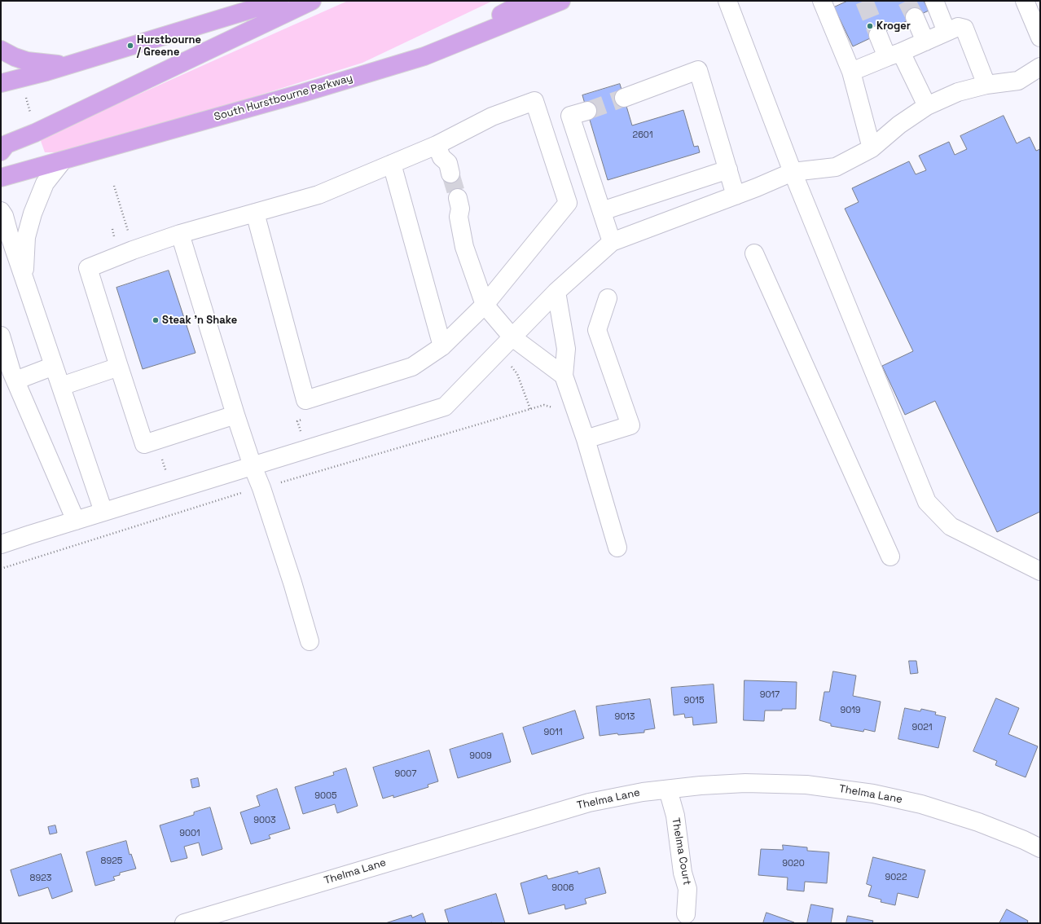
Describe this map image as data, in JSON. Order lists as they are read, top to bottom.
{
  "streets": {
    "main road": ["South Hurstbourne Parkway"],
    "street": ["Thelma Lane", "Thelma Court"]
  },
  "crossings": [
    ["Thelma Lane", "Thelma Court"]
  ],
  "places": ["Kroger", "Hurstbourne / Greene", "Steak 'n Shake"],
  "house_numbers": [
    "2601",
    "9017",
    "9015",
    "9019",
    "9013",
    "9021",
    "9011",
    "9009",
    "9007",
    "9005",
    "9003",
    "9001",
    "8925",
    "9020",
    "9022",
    "8923",
    "9006"
  ]
}
